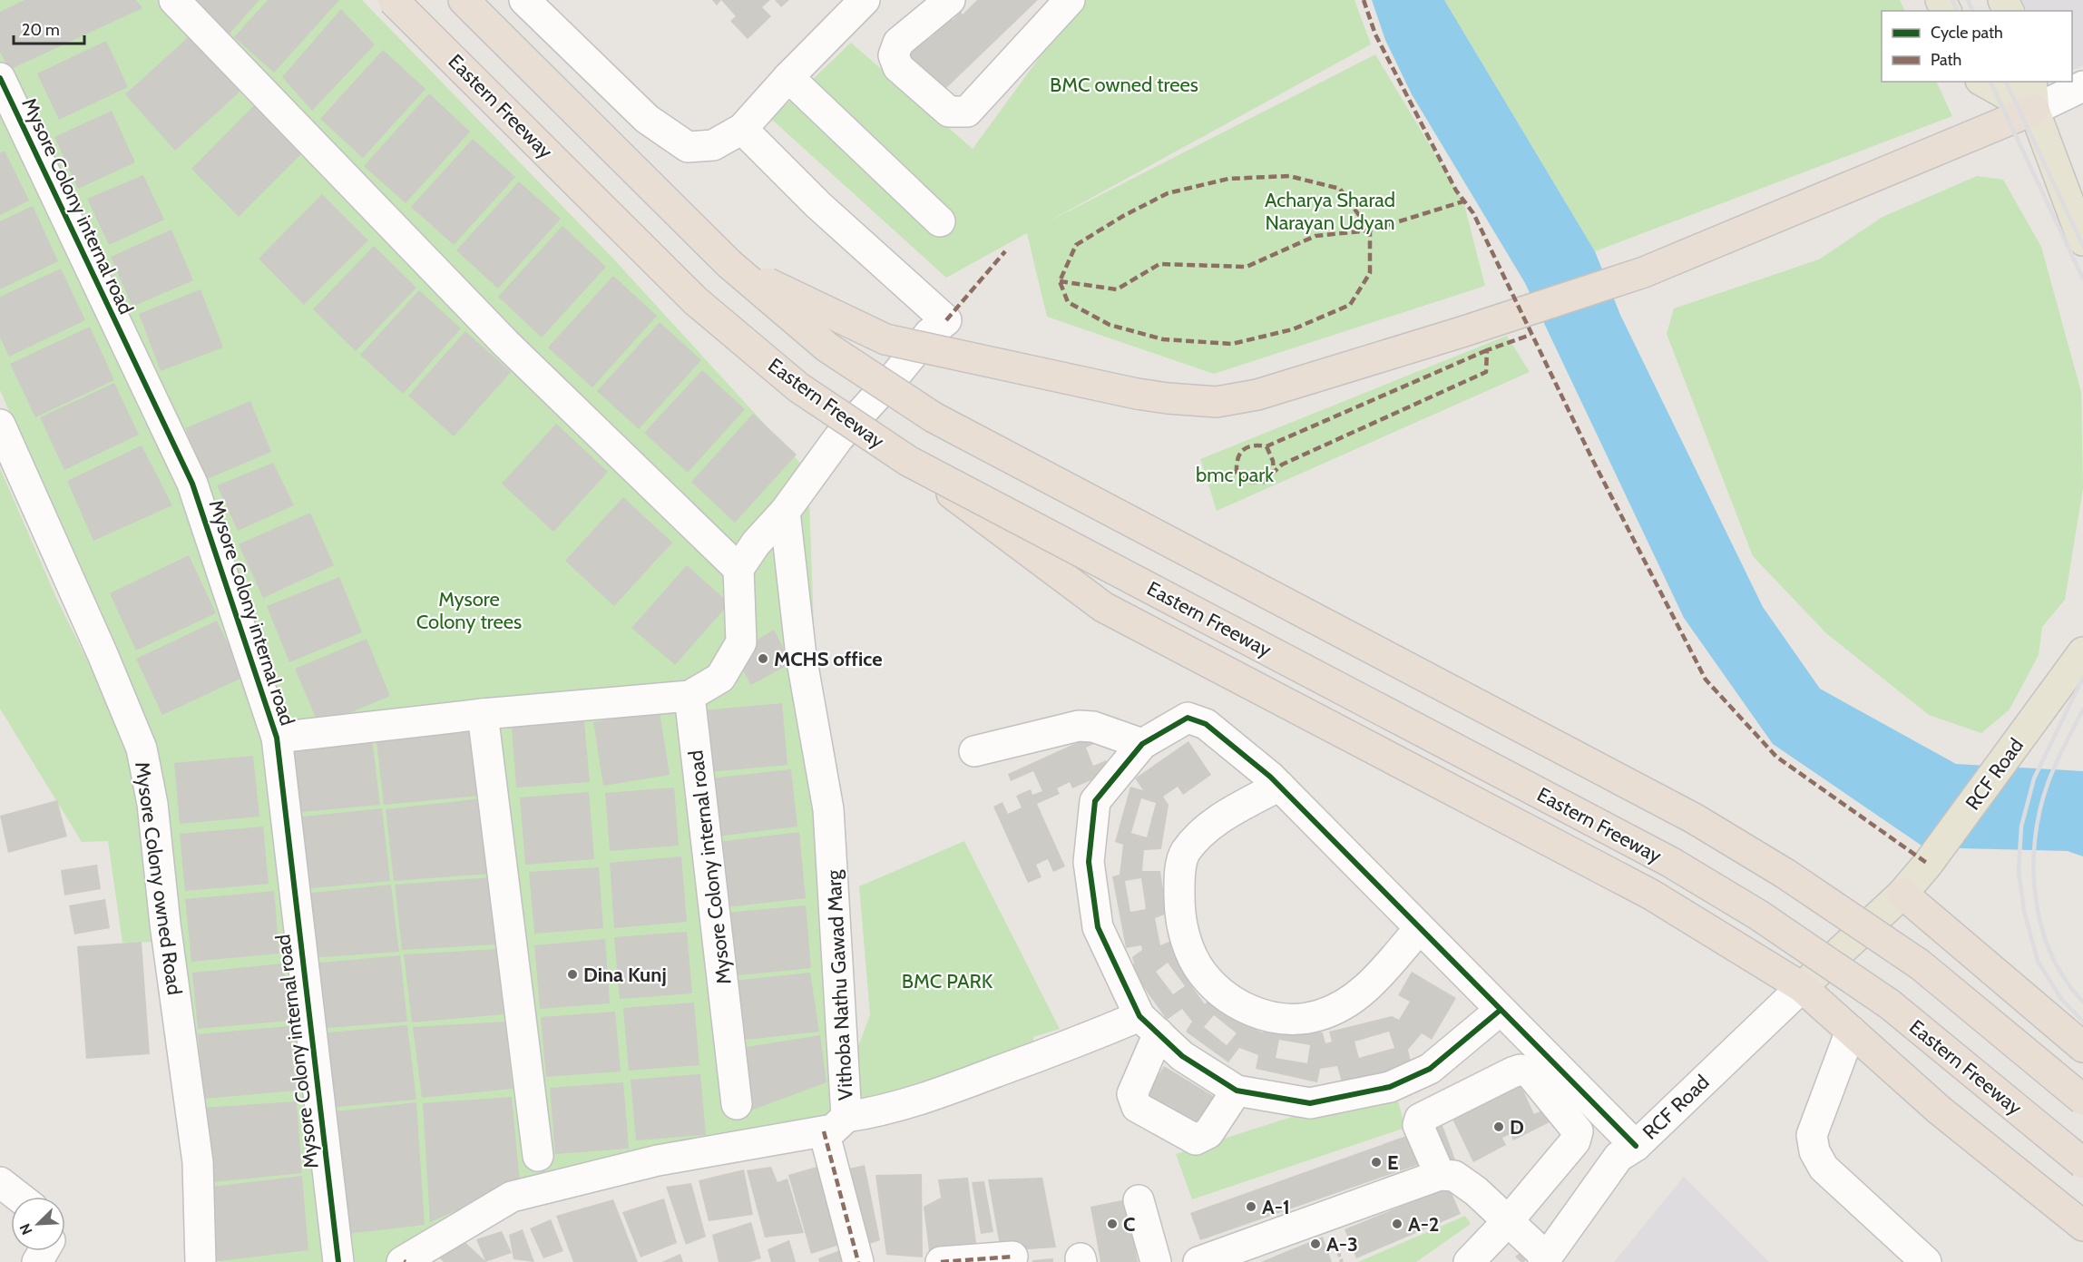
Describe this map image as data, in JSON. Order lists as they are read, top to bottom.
{
  "streets": {
    "highway": ["Eastern Freeway"],
    "main road": ["RCF Road"],
    "street": ["Mysore Colony internal road", "Mysore Colony owned Road", "Vithoba Nathu Gawad Marg"]
  },
  "parks": [
    "BMC owned trees",
    "Acharya Sharad Narayan Udyan",
    "bmc park",
    "Mysore Colony trees",
    "BMC PARK"
  ],
  "places": [
    "MCHS office",
    "Dina Kunj",
    "D",
    "E",
    "A-1",
    "C",
    "A-2",
    "A-3"
  ],
  "legend": ["Cycle path", "Path"],
  "scale_bar": "20 m",
  "north": "bottom left"
}
